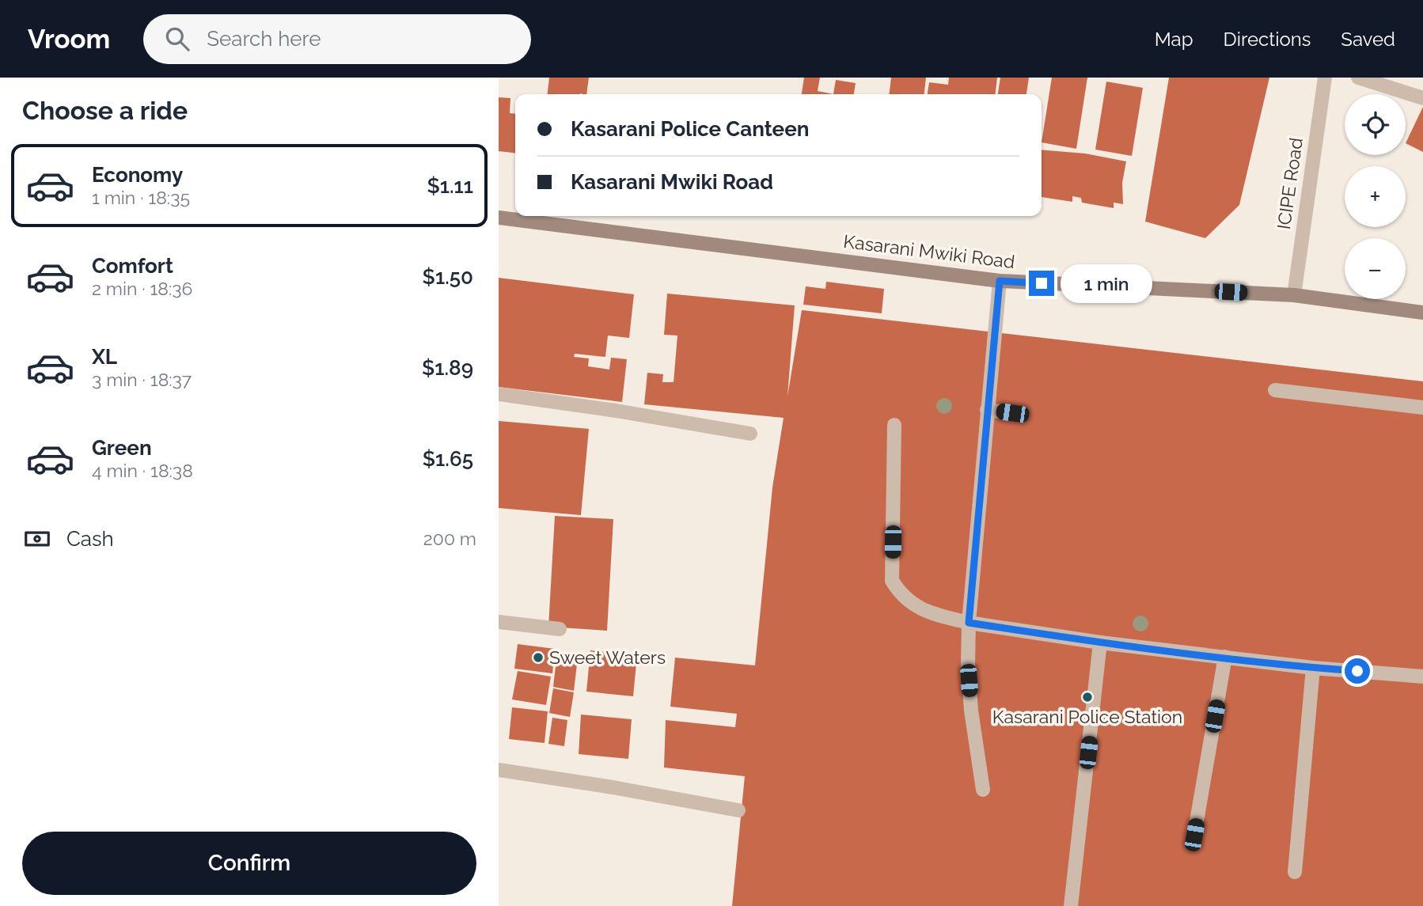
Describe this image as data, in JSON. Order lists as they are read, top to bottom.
{
  "streets": {
    "main road": ["Kasarani Mwiki Road"],
    "street": ["ICIPE Road"]
  },
  "crossings": [
    ["ICIPE Road", "Kasarani Mwiki Road"]
  ],
  "places": ["Sweet Waters", "Kasarani Police Station"],
  "page": {
    "header": "Vroom",
    "search": "Search here",
    "nav": ["Map", "Directions", "Saved"],
    "heading": "Choose a ride",
    "map_buttons": ["+", "−"],
    "banner": ["Kasarani Police Canteen", "Kasarani Mwiki Road"],
    "list": [
      {
        "name": "Economy",
        "note": "1 min · 18:35",
        "value": "$1.11"
      },
      {
        "name": "Comfort",
        "note": "2 min · 18:36",
        "value": "$1.50"
      },
      {
        "name": "XL",
        "note": "3 min · 18:37",
        "value": "$1.89"
      },
      {
        "name": "Green",
        "note": "4 min · 18:38",
        "value": "$1.65"
      }
    ],
    "bubble": "1 min",
    "pay": ["Cash", "200 m"],
    "buttons": "Confirm"
  }
}
